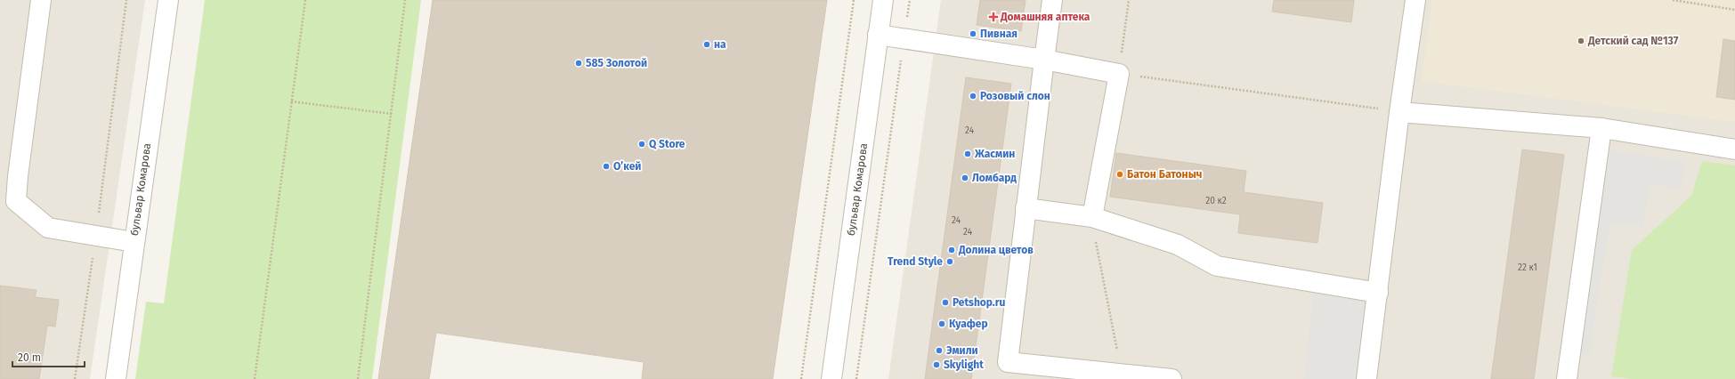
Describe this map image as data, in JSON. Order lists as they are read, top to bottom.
{
  "streets": {
    "street": ["бульвар Комарова"]
  },
  "places": {
    "health": ["Домашняя аптека"],
    "other": [
      "Пивная",
      "Детский сад №137",
      "на",
      "585 Золотой",
      "Розовый слон",
      "Q Store",
      "Жасмин",
      "О’кей",
      "Батон Батоныч",
      "Ломбард",
      "Долина цветов",
      "Trend Style",
      "Petshop.ru",
      "Куафер",
      "Эмили",
      "Skylight"
    ]
  },
  "house_numbers": [
    "24",
    "20 к2",
    "24",
    "24",
    "22 к1"
  ],
  "scale_bar": "20 m"
}
